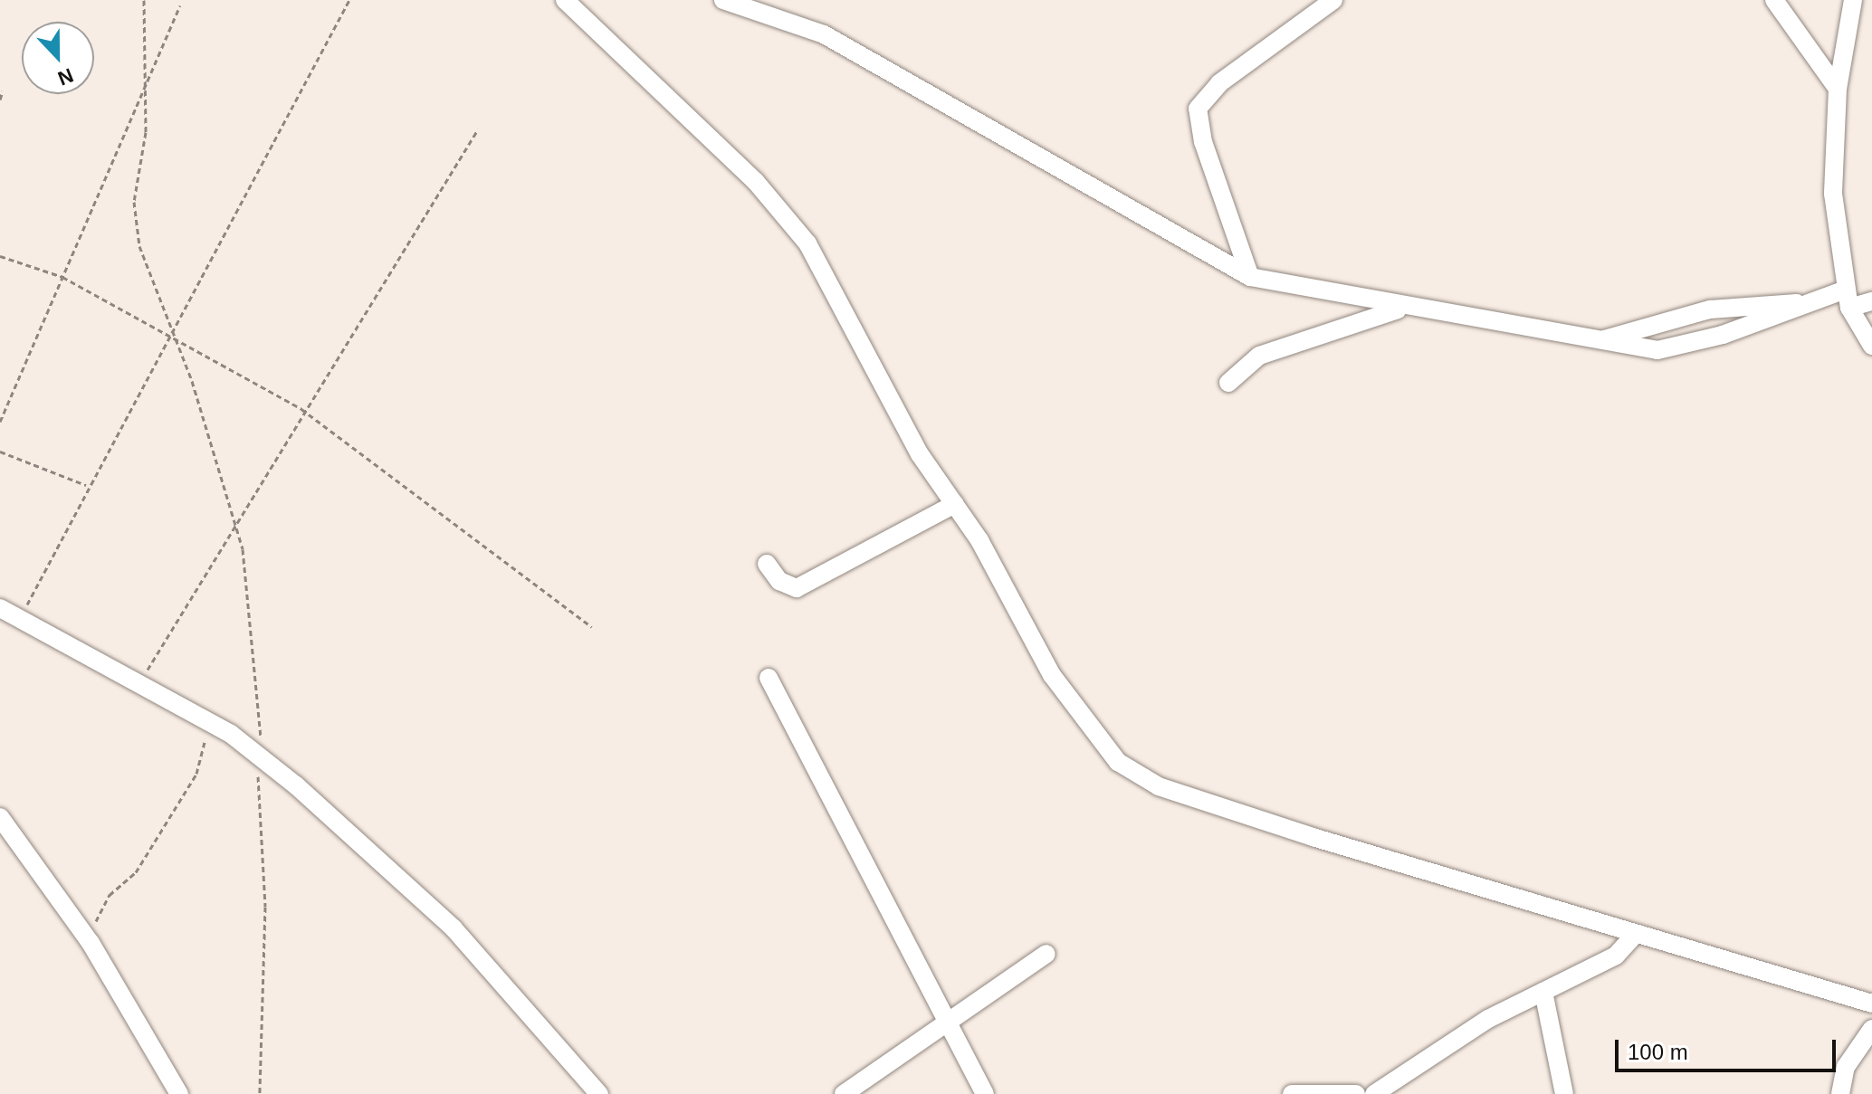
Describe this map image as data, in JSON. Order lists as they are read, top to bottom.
{
  "scale_bar": "100 m",
  "north": "bottom"
}
